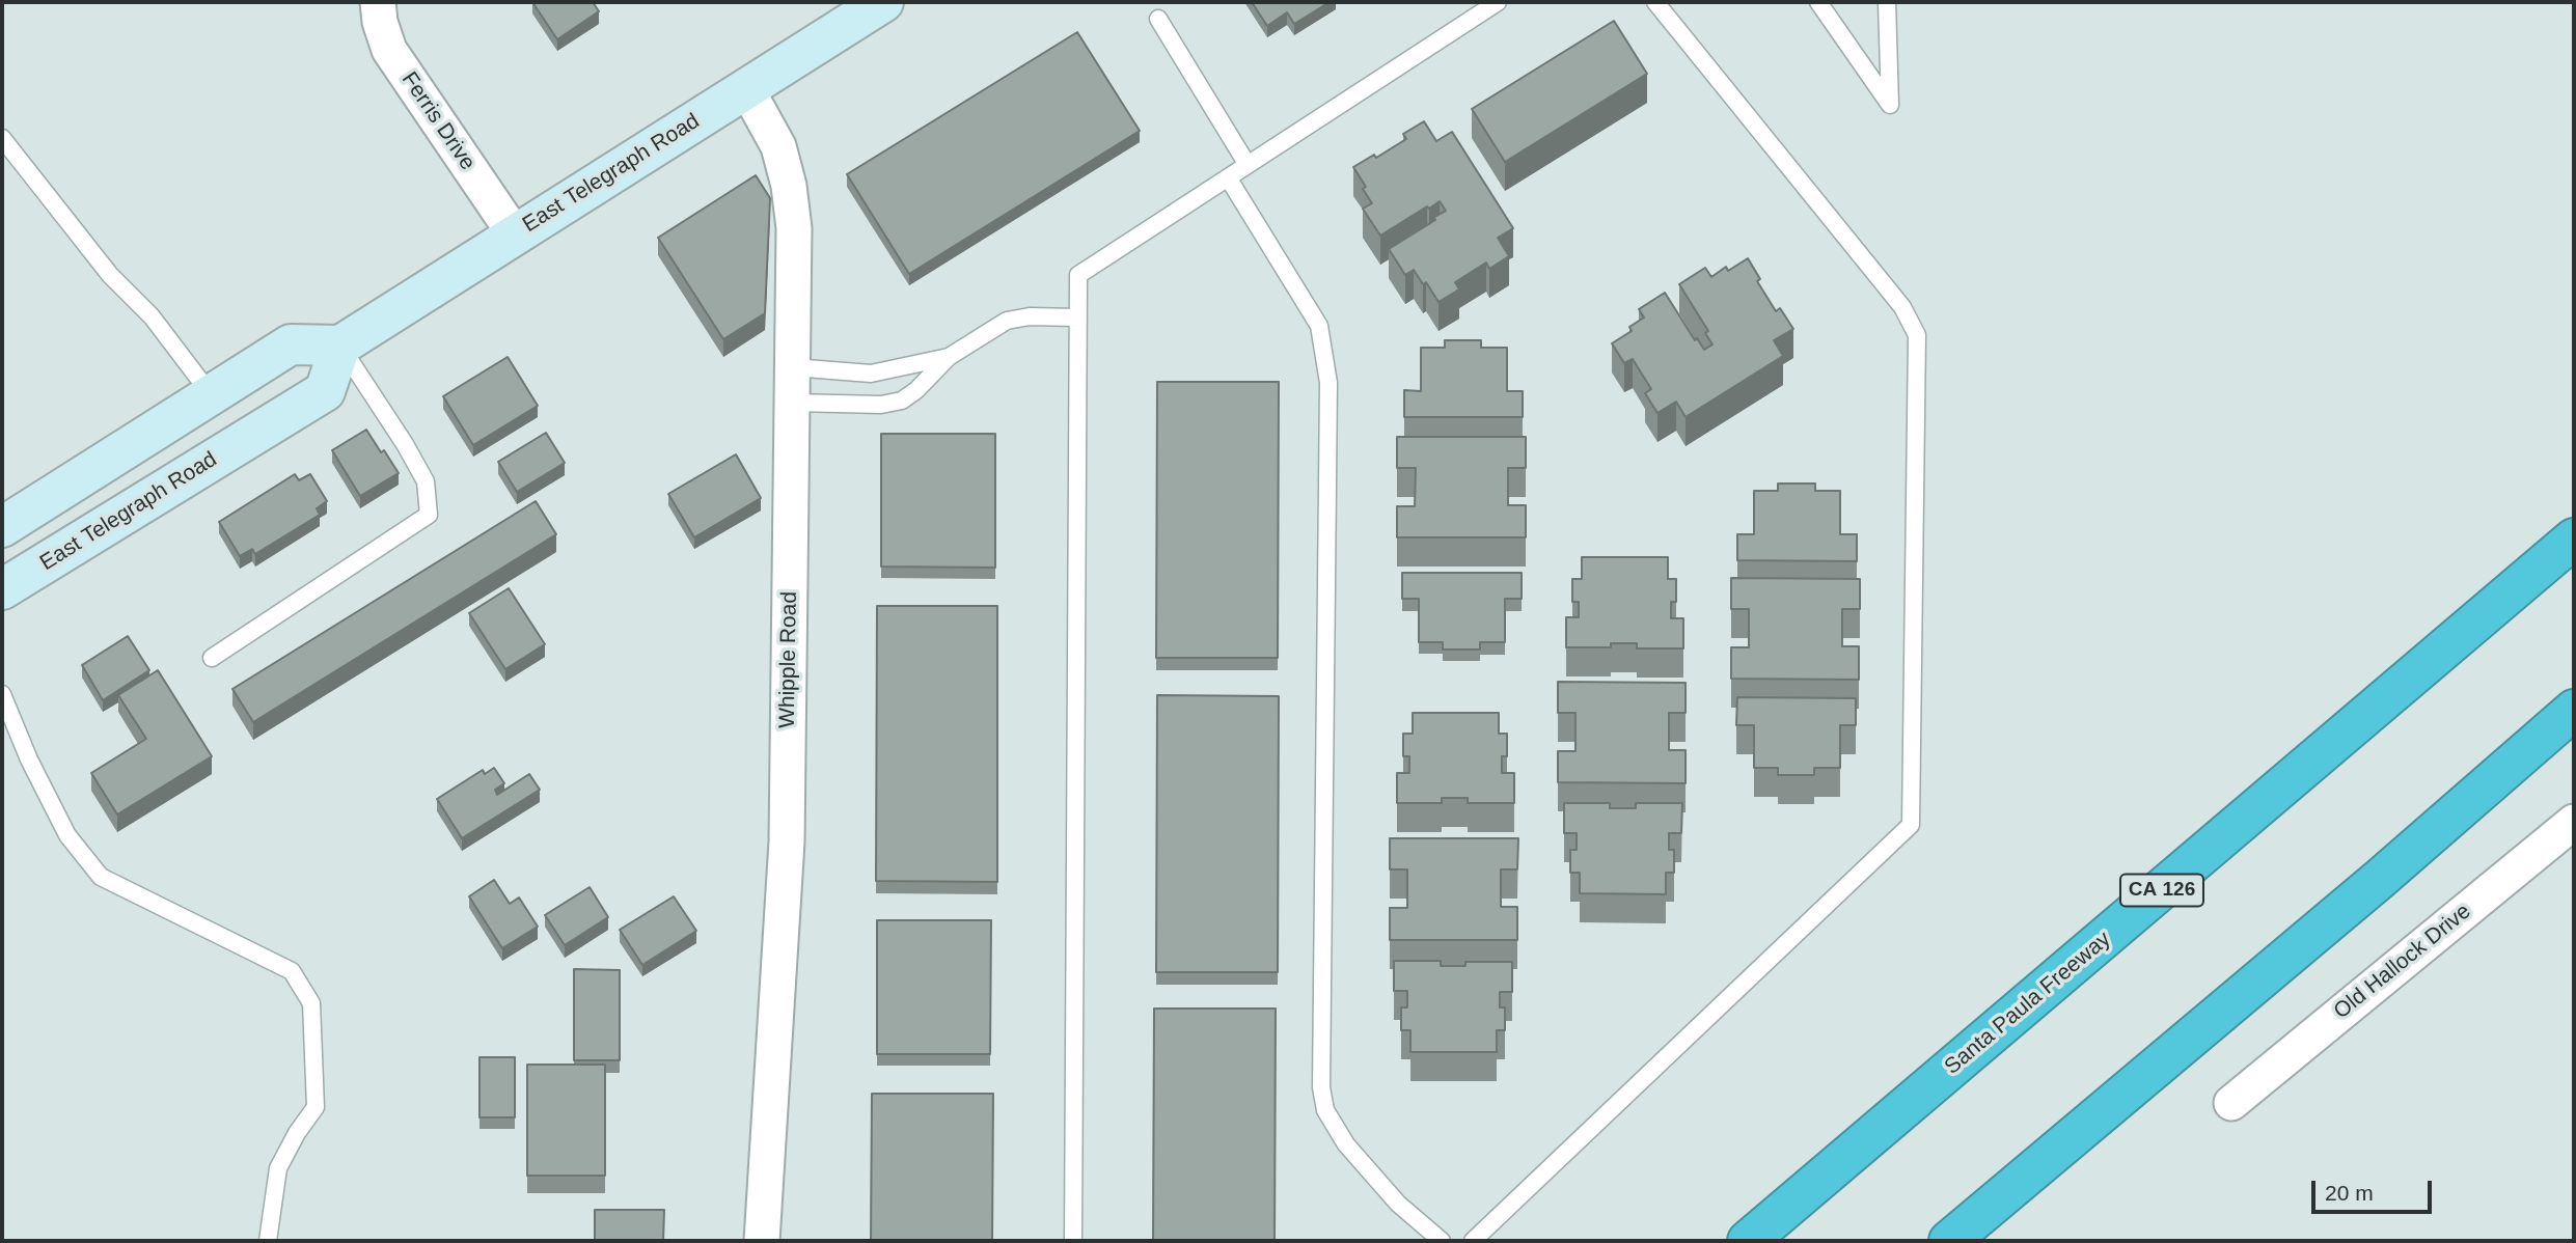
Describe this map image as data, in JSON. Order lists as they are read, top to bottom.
{
  "streets": {
    "highway": ["CA 126", "Santa Paula Freeway"],
    "main road": ["East Telegraph Road"],
    "street": ["Ferris Drive", "Whipple Road", "Old Hallock Drive"]
  },
  "crossings": [
    ["Ferris Drive", "East Telegraph Road"],
    ["East Telegraph Road", "Whipple Road"]
  ],
  "scale_bar": "20 m"
}
